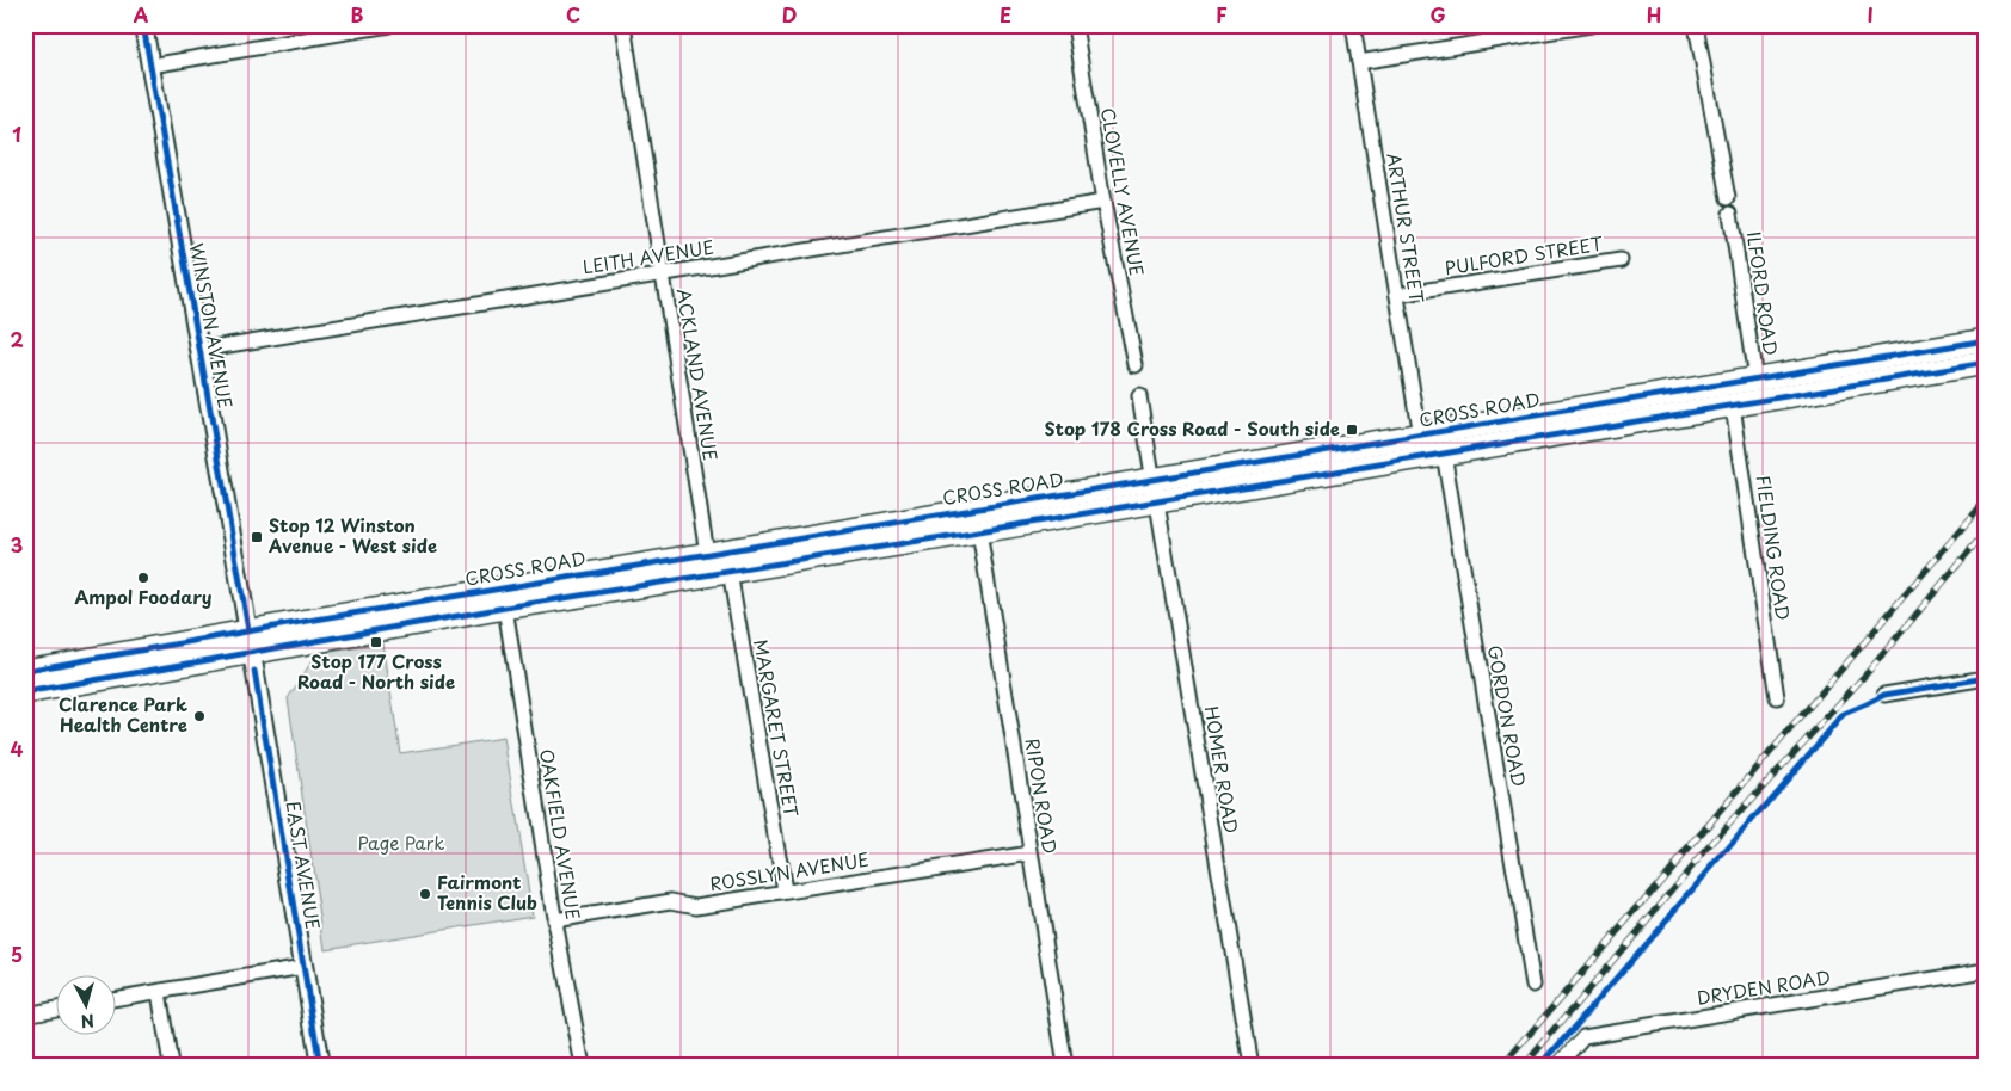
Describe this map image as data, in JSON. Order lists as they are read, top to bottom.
{
  "streets": {
    "highway": ["CROSS ROAD"],
    "street": [
      "CLOVELLY AVENUE",
      "ARTHUR STREET",
      "PULFORD STREET",
      "LEITH AVENUE",
      "ILFORD ROAD",
      "WINSTON AVENUE",
      "ACKLAND AVENUE",
      "FIELDING ROAD",
      "GORDON ROAD",
      "MARGARET STREET",
      "HOMER ROAD",
      "RIPON ROAD",
      "OAKFIELD AVENUE",
      "EAST AVENUE",
      "ROSSLYN AVENUE",
      "DRYDEN ROAD"
    ]
  },
  "crossings": [
    ["CLOVELLY AVENUE", "LEITH AVENUE"],
    ["ARTHUR STREET", "PULFORD STREET"],
    ["ARTHUR STREET", "CROSS ROAD"],
    ["LEITH AVENUE", "WINSTON AVENUE"],
    ["LEITH AVENUE", "ACKLAND AVENUE"],
    ["ILFORD ROAD", "CROSS ROAD"],
    ["WINSTON AVENUE", "CROSS ROAD"],
    ["WINSTON AVENUE", "EAST AVENUE"],
    ["ACKLAND AVENUE", "CROSS ROAD"],
    ["CROSS ROAD", "FIELDING ROAD"],
    ["CROSS ROAD", "GORDON ROAD"],
    ["CROSS ROAD", "MARGARET STREET"],
    ["CROSS ROAD", "HOMER ROAD"],
    ["CROSS ROAD", "RIPON ROAD"],
    ["CROSS ROAD", "OAKFIELD AVENUE"],
    ["CROSS ROAD", "EAST AVENUE"],
    ["MARGARET STREET", "ROSSLYN AVENUE"],
    ["RIPON ROAD", "ROSSLYN AVENUE"],
    ["OAKFIELD AVENUE", "ROSSLYN AVENUE"]
  ],
  "parks": ["Page Park"],
  "places": {
    "transit": ["Stop 178 Cross Road - South side", "Stop 12 Winston Avenue - West side", "Stop 177 Cross Road - North side"],
    "other": ["Ampol Foodary", "Clarence Park Health Centre", "Fairmont Tennis Club"]
  },
  "north": "bottom",
  "grid": {
    "columns": [
      "A",
      "B",
      "C",
      "D",
      "E",
      "F",
      "G",
      "H",
      "I"
    ],
    "rows": [
      "1",
      "2",
      "3",
      "4",
      "5"
    ]
  }
}
